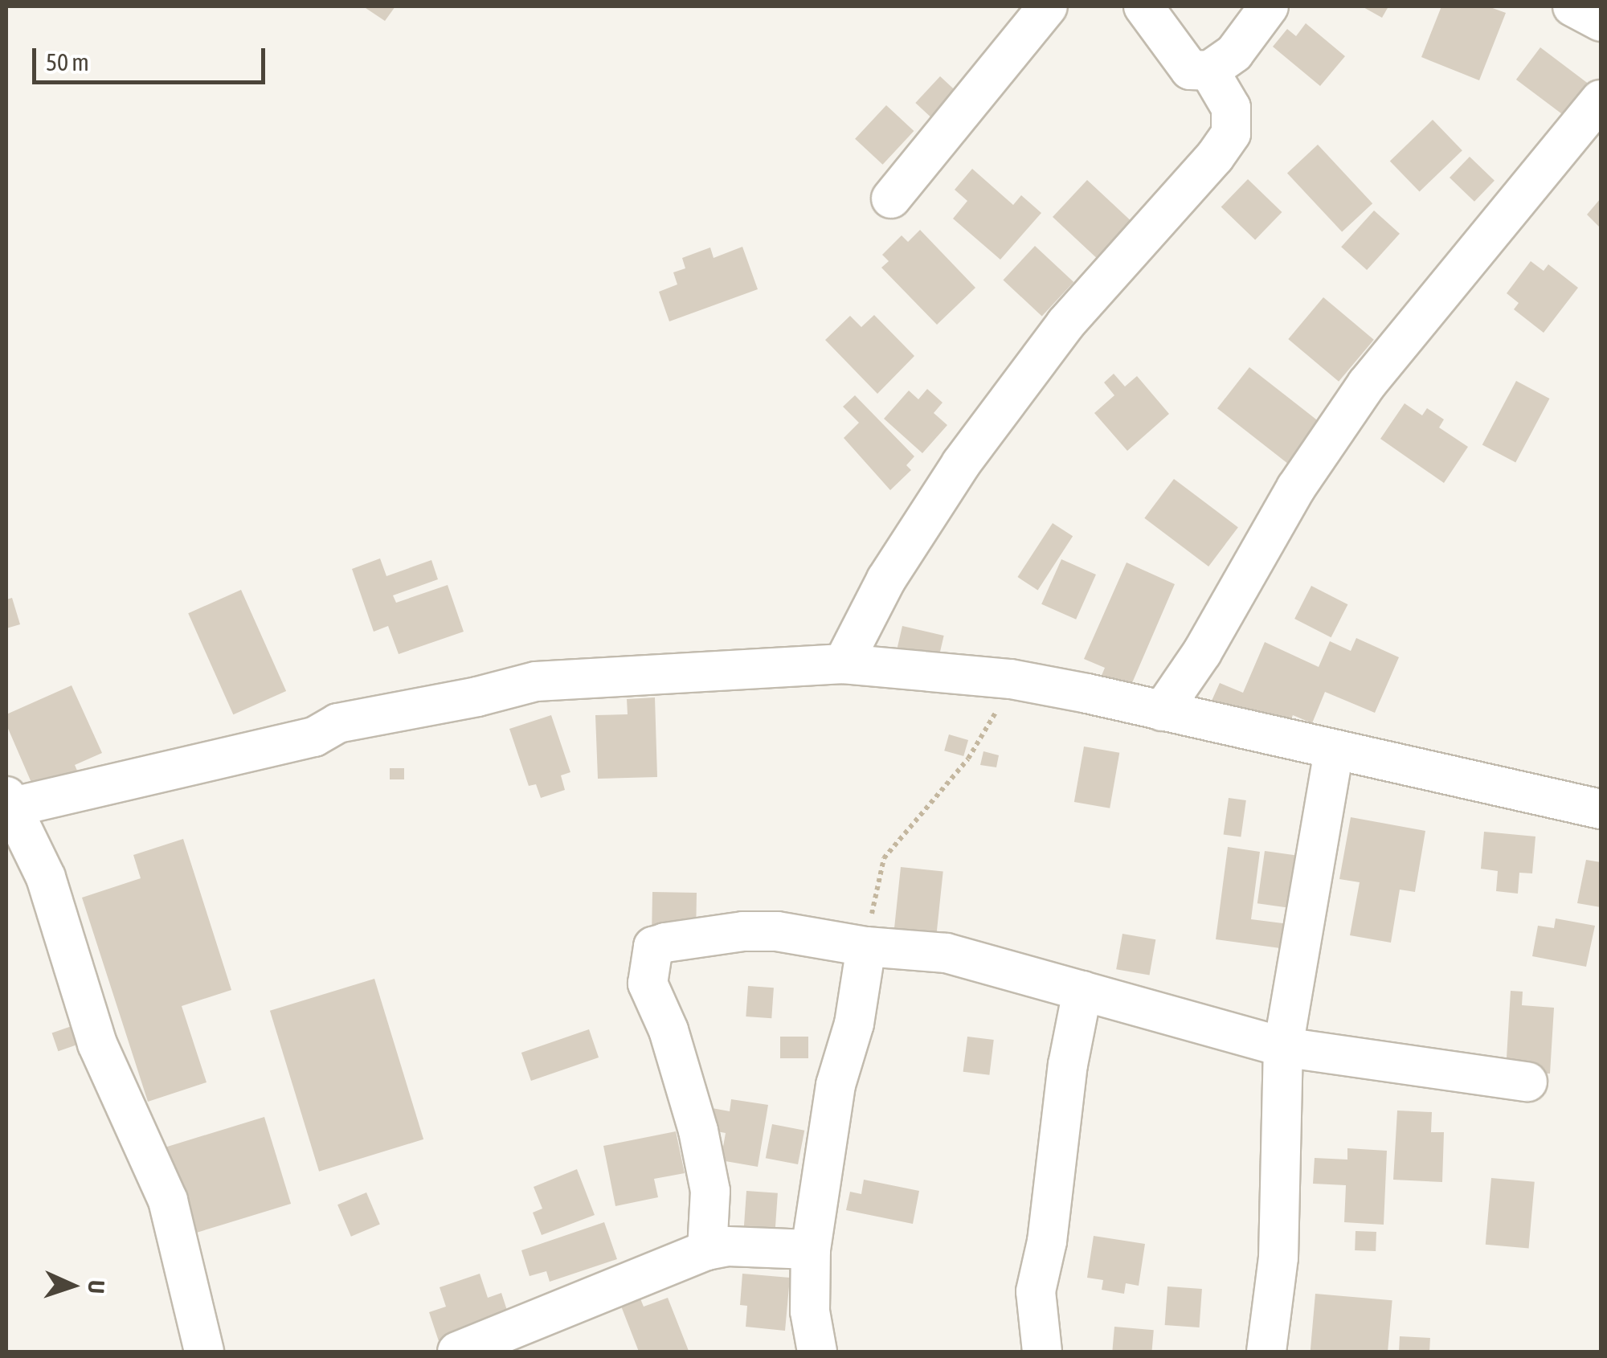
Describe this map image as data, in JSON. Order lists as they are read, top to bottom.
{
  "scale_bar": "50 m",
  "north": "right"
}
